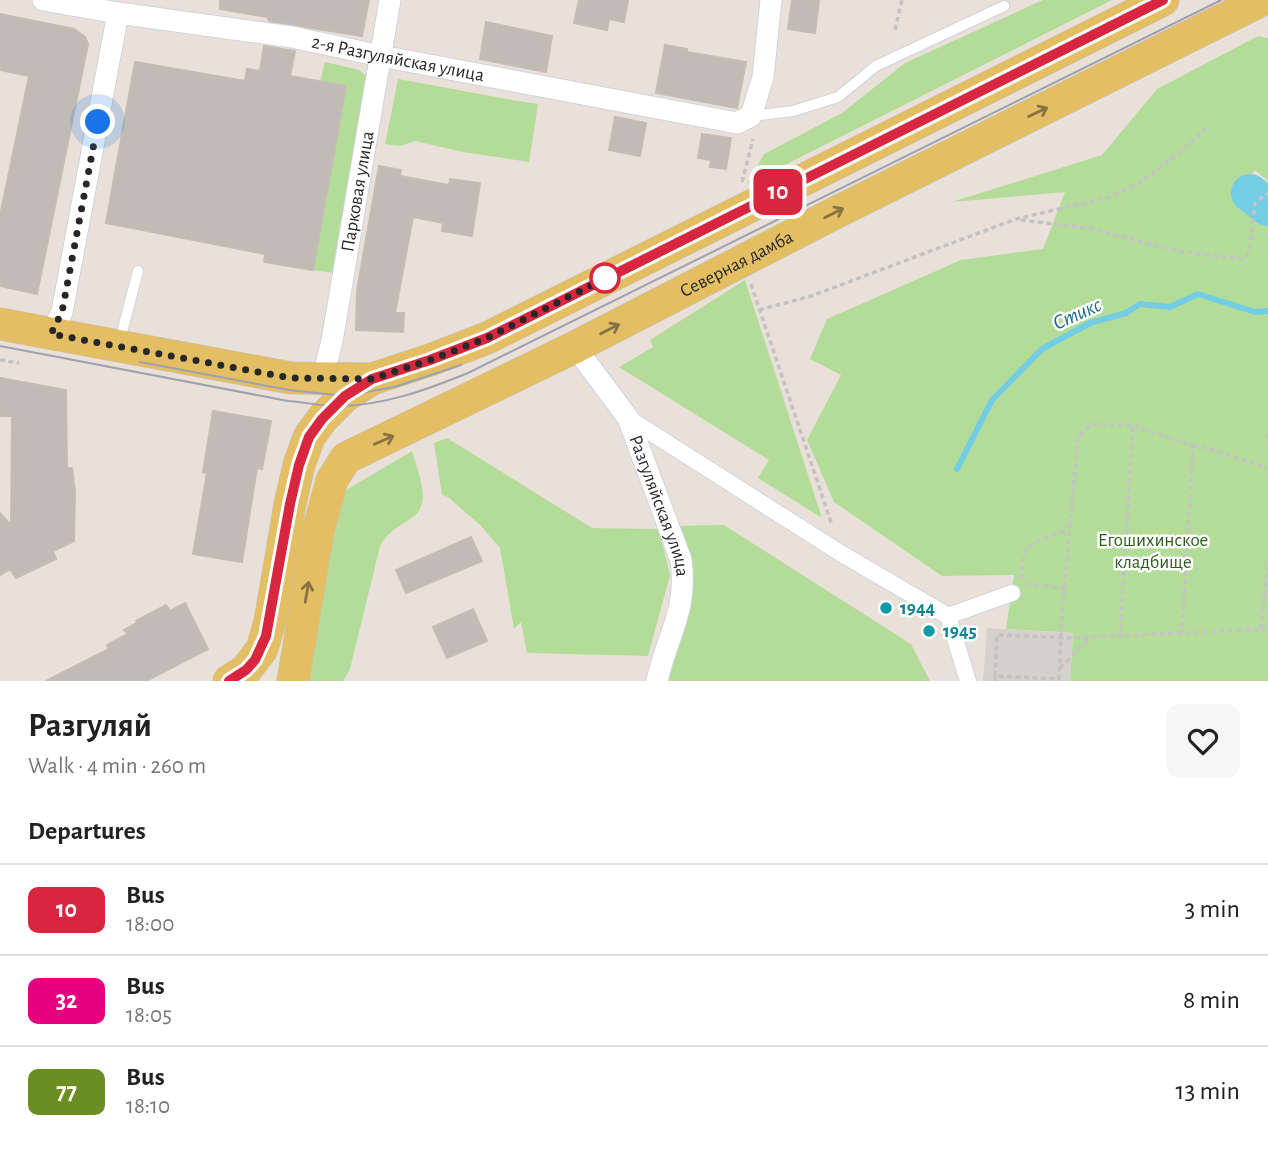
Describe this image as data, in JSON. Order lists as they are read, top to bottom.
{
  "streets": {
    "main road": ["Северная дамба"],
    "street": ["2-я Разгуляйская улица", "Парковая улица", "Разгуляйская улица"]
  },
  "crossings": [
    ["2-я Разгуляйская улица", "Парковая улица"],
    ["Северная дамба", "Разгуляйская улица"]
  ],
  "water": ["Стикс"],
  "parks": ["Егошихинское кладбище"],
  "places": ["1944", "1945"],
  "lines": ["bus line 10"],
  "page": {
    "on_map": "10",
    "heading": [
      ["Разгуляй", "Walk · 4 min · 260 m"],
      "Departures"
    ],
    "list": [
      {
        "mark": "10",
        "name": "Bus",
        "note": "18:00",
        "value": "3 min"
      },
      {
        "mark": "32",
        "name": "Bus",
        "note": "18:05",
        "value": "8 min"
      },
      {
        "mark": "77",
        "name": "Bus",
        "note": "18:10",
        "value": "13 min"
      }
    ]
  }
}
